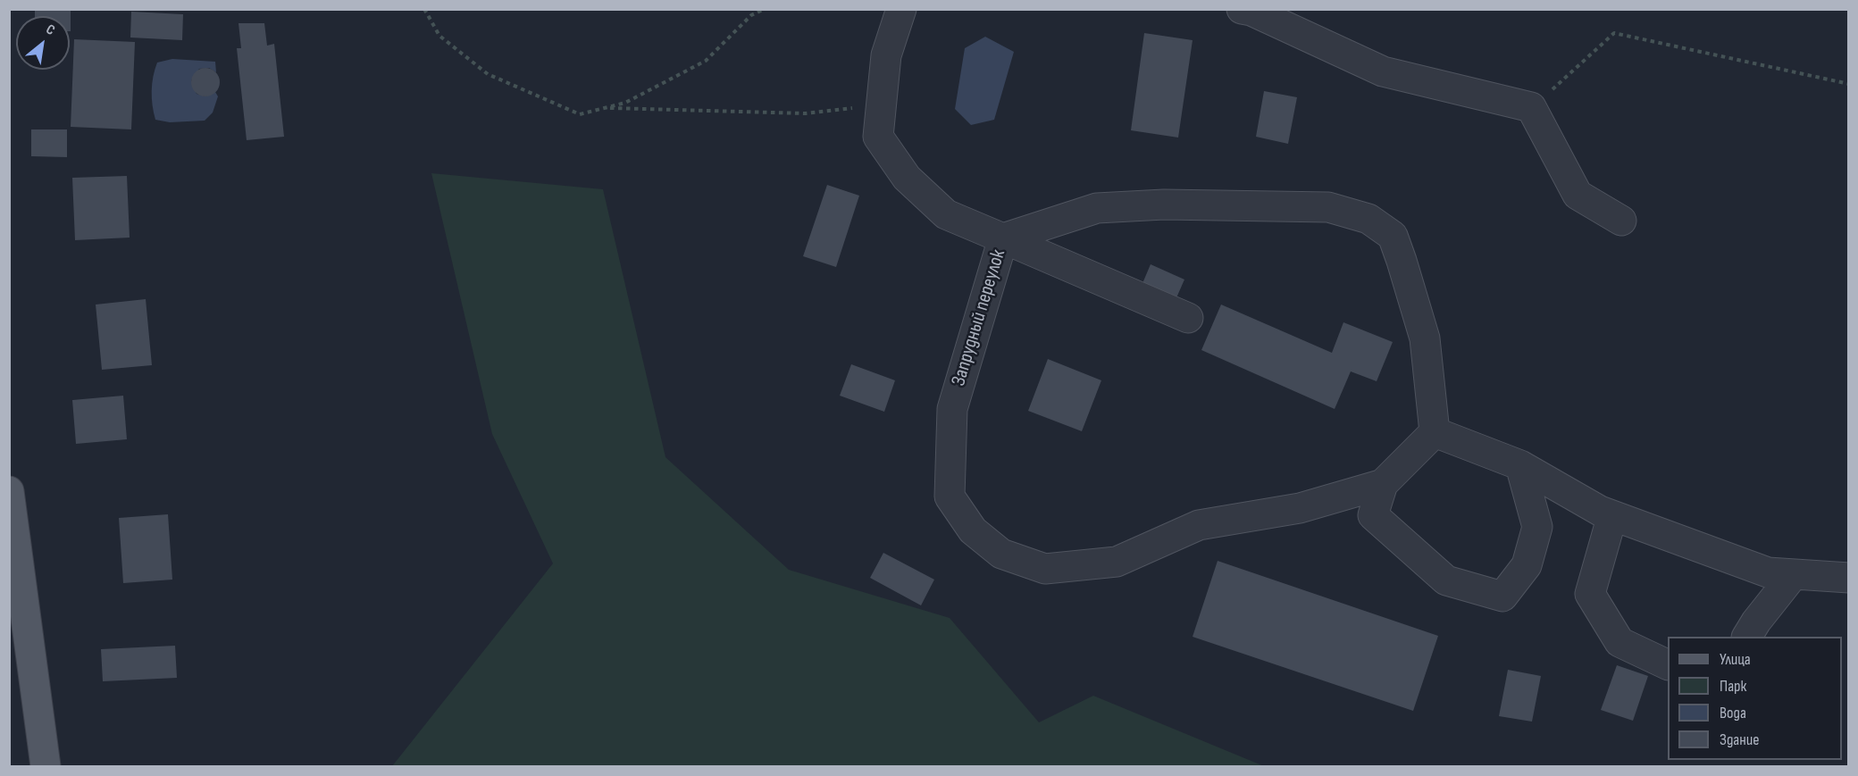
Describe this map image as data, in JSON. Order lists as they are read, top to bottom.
{
  "streets": {
    "lane": ["Запрудный переулок"]
  },
  "legend": [
    "Улица",
    "Парк",
    "Вода",
    "Здание"
  ],
  "north": "top right"
}
